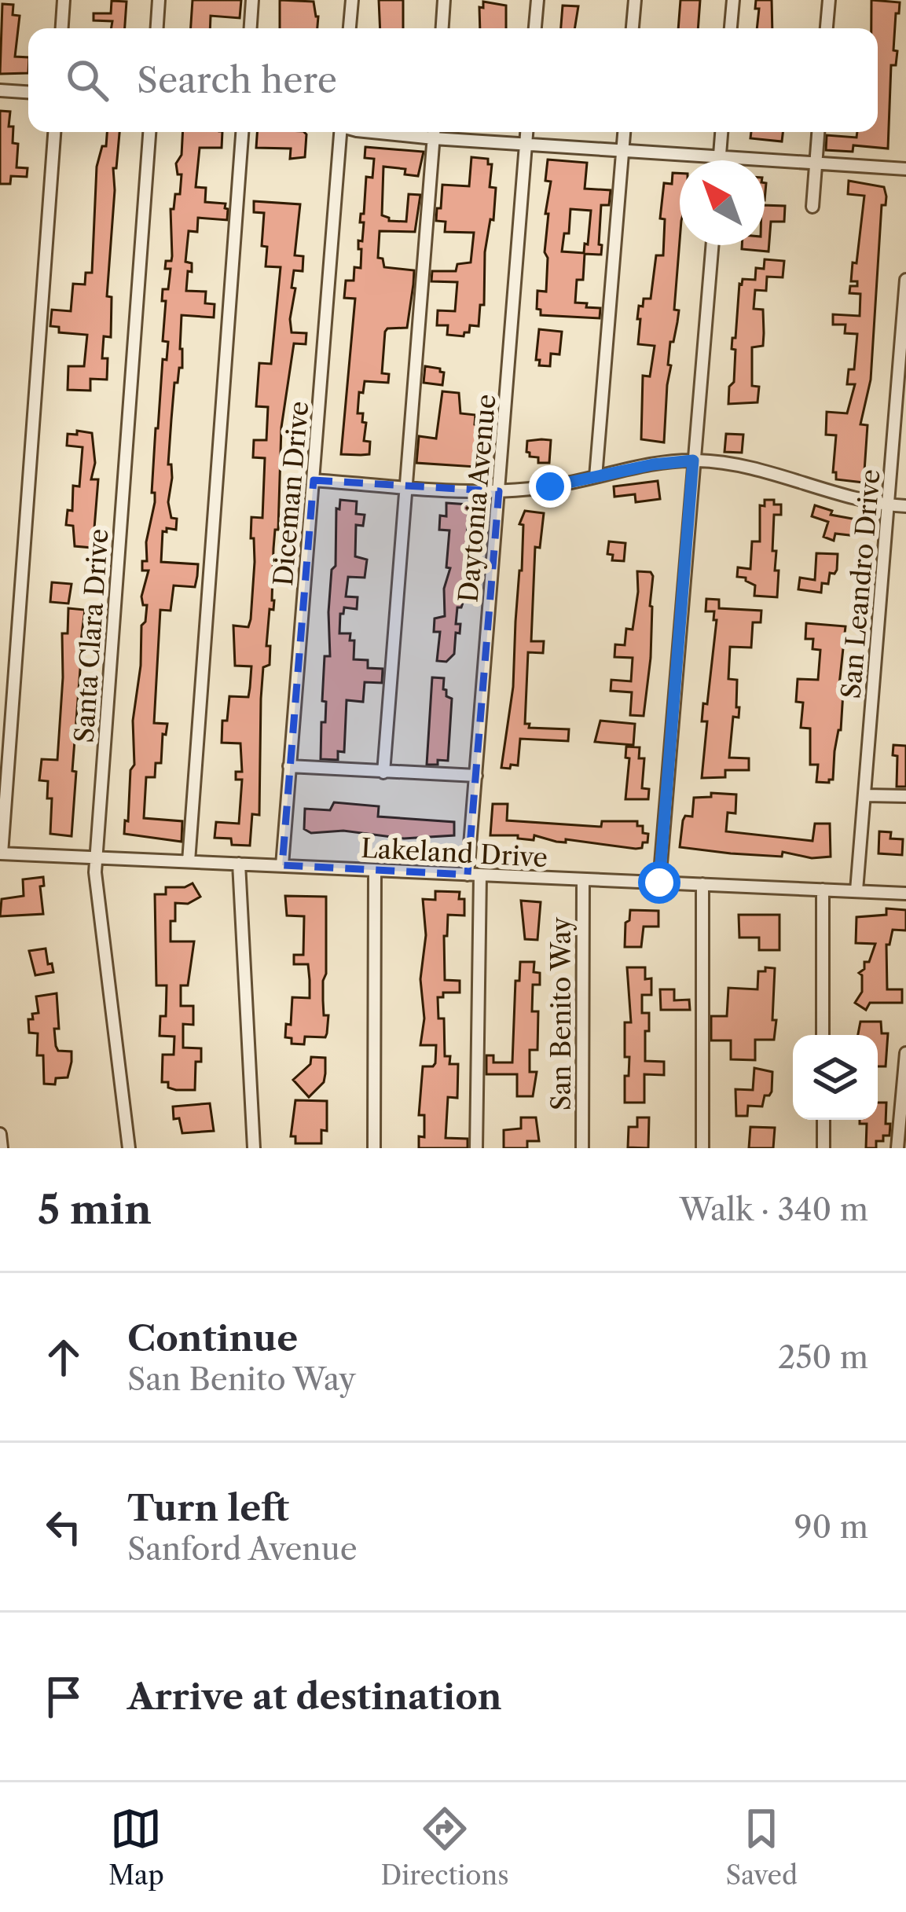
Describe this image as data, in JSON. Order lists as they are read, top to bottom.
{
  "streets": {
    "street": [
      "Diceman Drive",
      "Daytonia Avenue",
      "San Leandro Drive",
      "Santa Clara Drive",
      "Lakeland Drive",
      "San Benito Way"
    ]
  },
  "crossings": [
    ["Diceman Drive", "Lakeland Drive"],
    ["Daytonia Avenue", "Lakeland Drive"],
    ["San Leandro Drive", "Lakeland Drive"],
    ["Santa Clara Drive", "Lakeland Drive"],
    ["Lakeland Drive", "San Benito Way"]
  ],
  "north": "top left",
  "page": {
    "search": "Search here",
    "heading": ["5 min", "Walk · 340 m"],
    "list": [
      ["Continue", "San Benito Way", "250 m"],
      ["Turn left", "Sanford Avenue", "90 m"],
      "Arrive at destination"
    ],
    "nav": ["Map", "Directions", "Saved"]
  }
}
